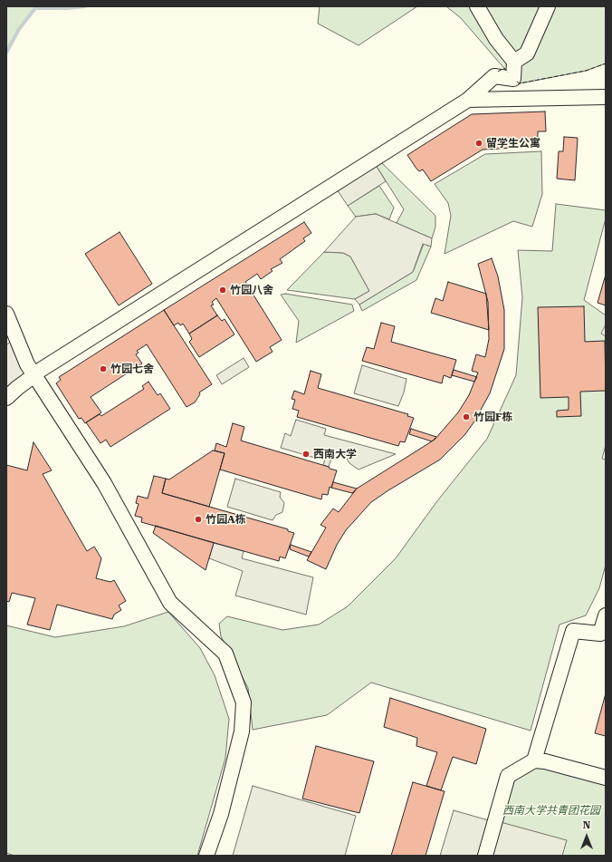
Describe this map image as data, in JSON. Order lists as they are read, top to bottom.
{
  "parks": ["西南大学共青团花园"],
  "places": [
    "留学生公寓",
    "竹园八舍",
    "竹园七舍",
    "竹园F栋",
    "西南大学",
    "竹园A栋"
  ],
  "north": "top"
}
